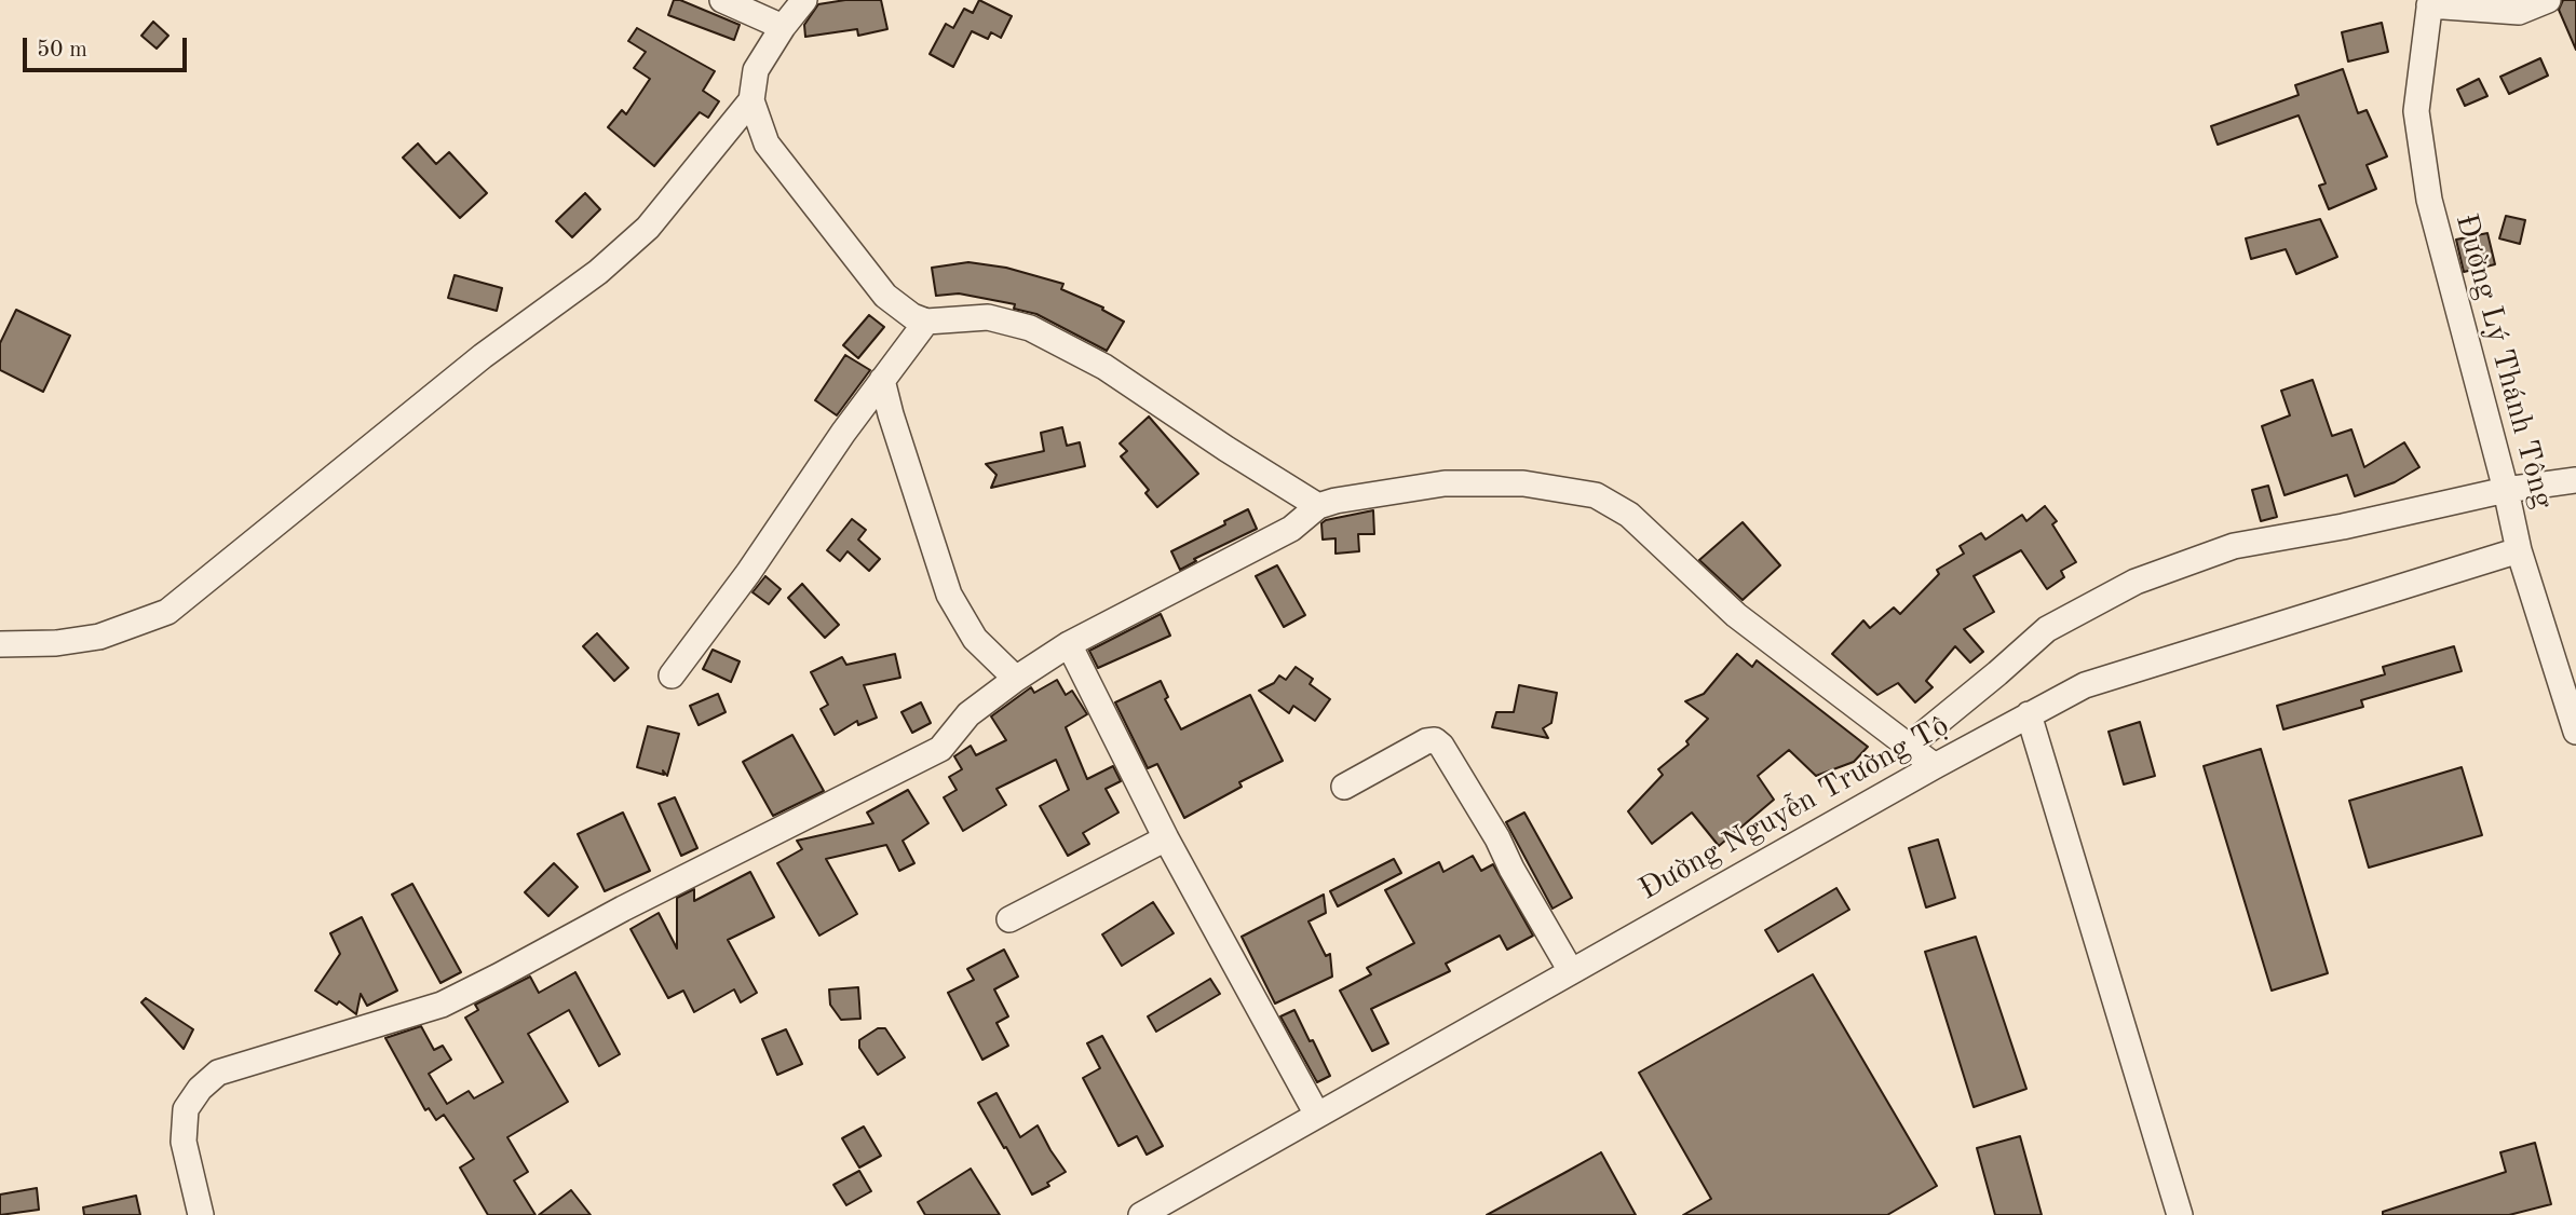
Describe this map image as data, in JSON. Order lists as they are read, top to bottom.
{
  "streets": {
    "street": ["Đường Lý Thánh Tông", "Đường Nguyễn Trường Tộ"]
  },
  "crossings": [
    ["Đường Lý Thánh Tông", "Đường Nguyễn Trường Tộ"]
  ],
  "scale_bar": "50 m"
}
